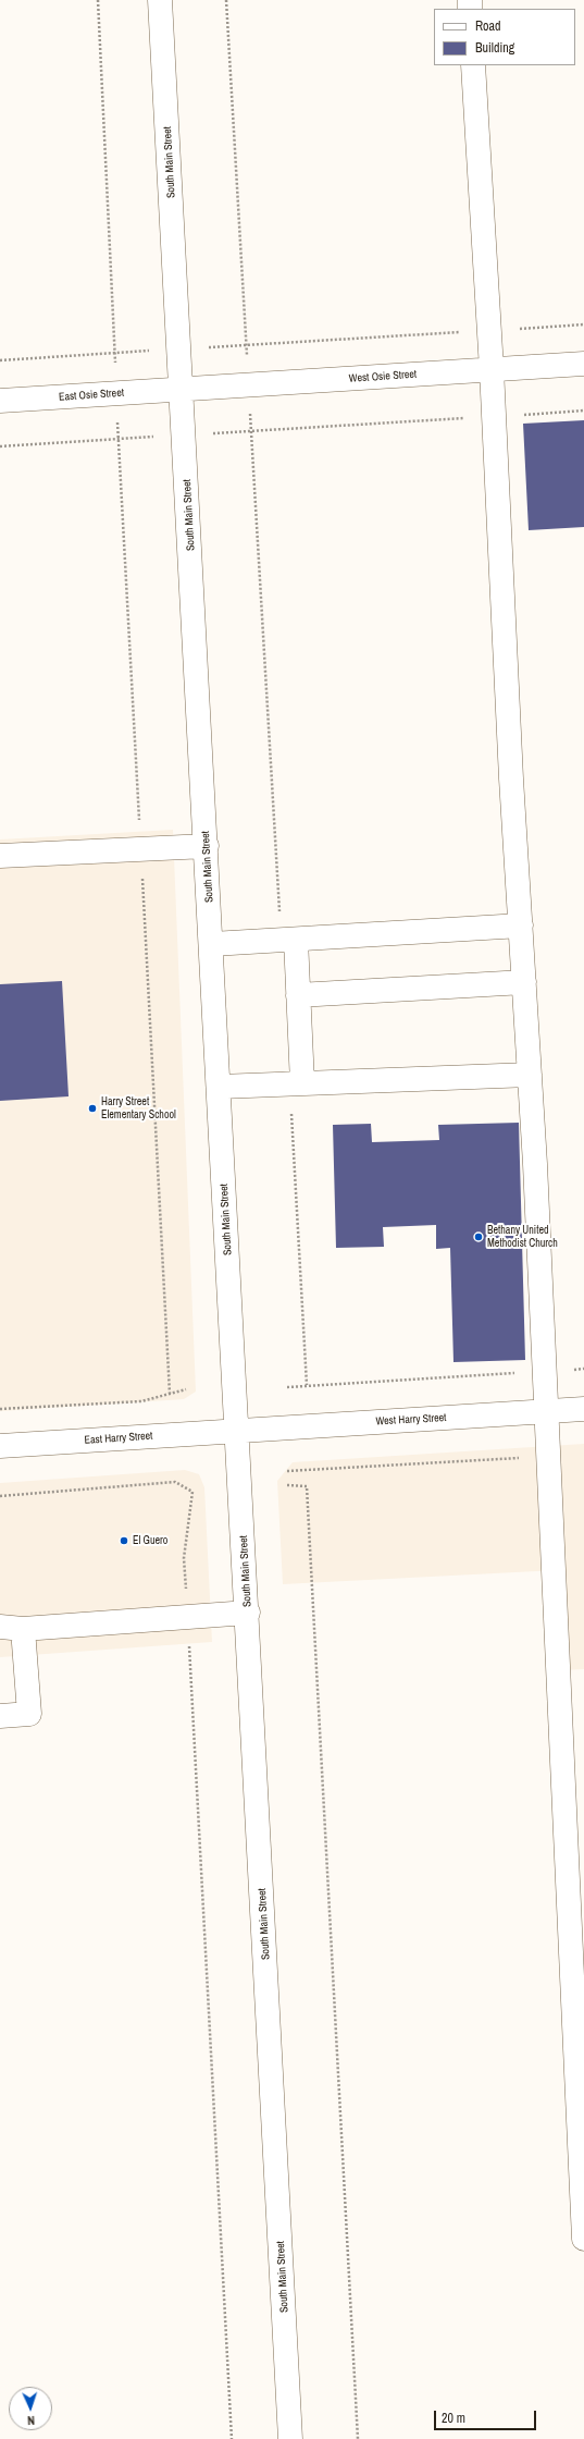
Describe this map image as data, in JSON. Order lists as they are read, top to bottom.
{
  "streets": {
    "street": [
      "South Main Street",
      "West Osie Street",
      "East Osie Street",
      "West Harry Street",
      "East Harry Street"
    ]
  },
  "crossings": [
    ["South Main Street", "West Osie Street"],
    ["South Main Street", "East Osie Street"],
    ["South Main Street", "West Harry Street"],
    ["South Main Street", "East Harry Street"],
    ["West Osie Street", "East Osie Street"],
    ["West Harry Street", "East Harry Street"]
  ],
  "places": ["Harry Street Elementary School", "Bethany United Methodist Church", "El Guero"],
  "legend": ["Road", "Building"],
  "scale_bar": "20 m",
  "north": "bottom"
}
